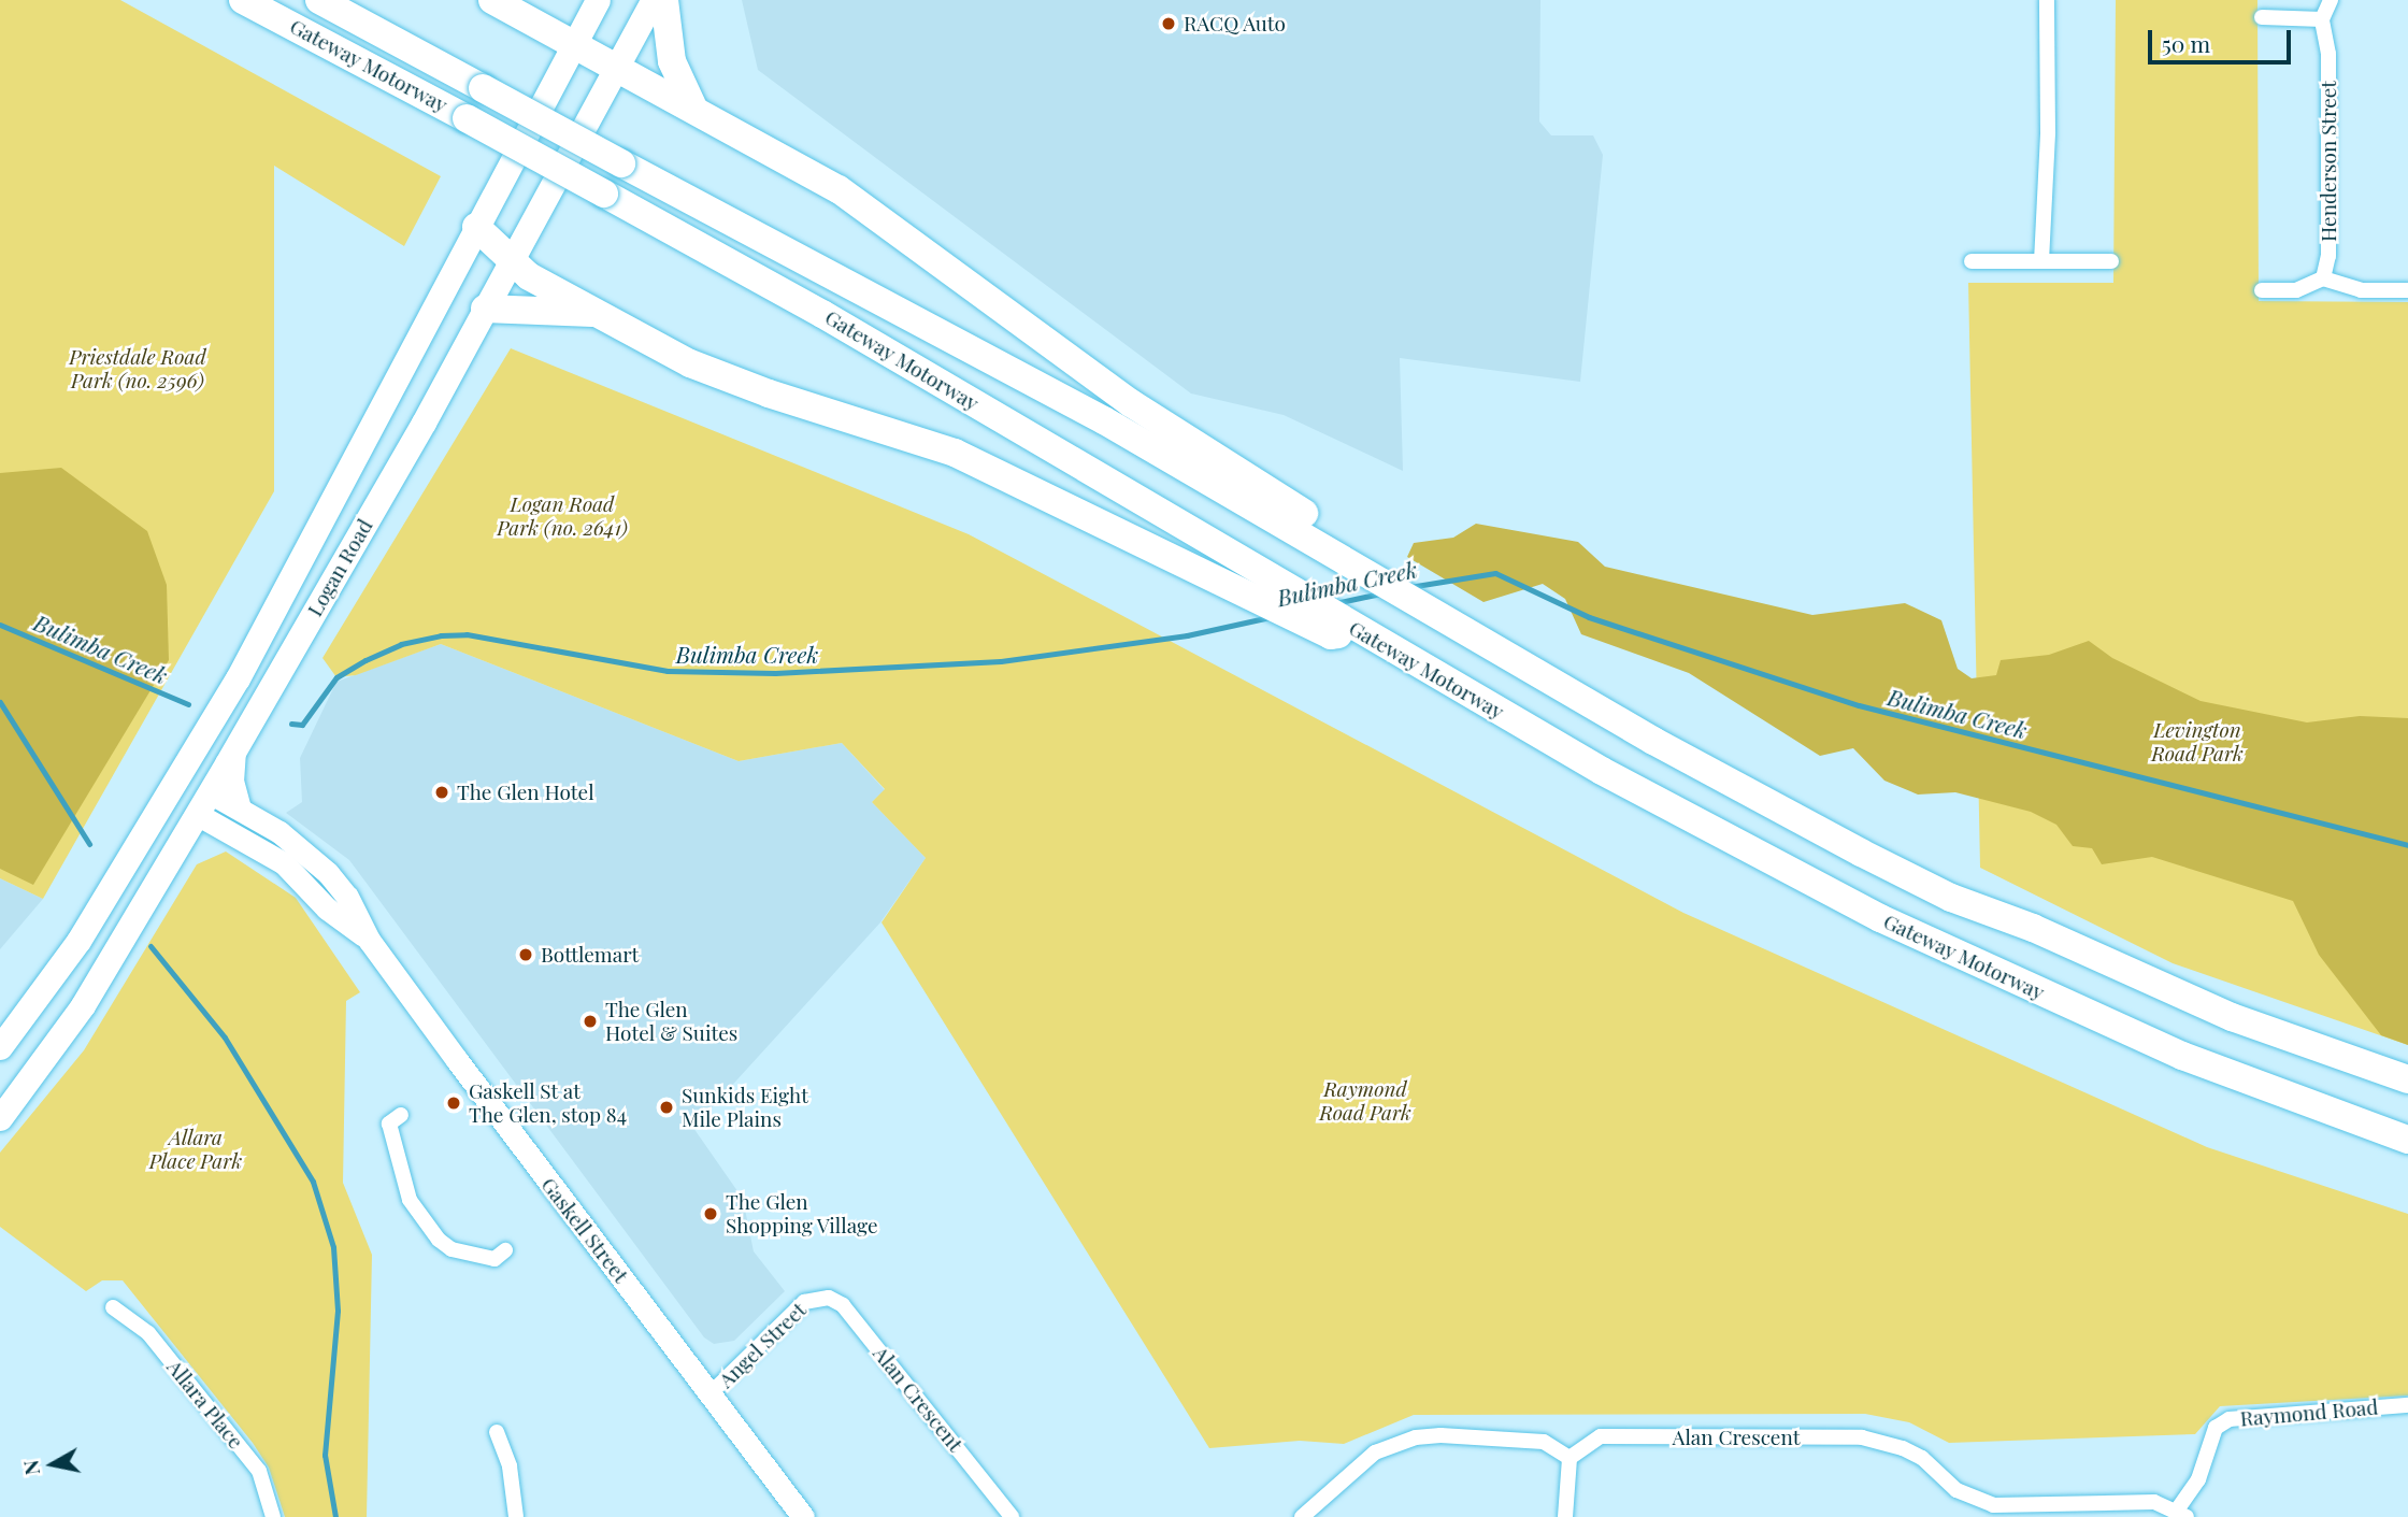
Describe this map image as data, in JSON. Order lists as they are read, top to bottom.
{
  "streets": {
    "highway": ["Gateway Motorway"],
    "main road": ["Logan Road", "Gaskell Street"],
    "street": [
      "Henderson Street",
      "Angel Street",
      "Alan Crescent",
      "Allara Place",
      "Raymond Road"
    ]
  },
  "crossings": [
    ["Logan Road", "Gaskell Street"],
    ["Gaskell Street", "Angel Street"],
    ["Angel Street", "Alan Crescent"],
    ["Alan Crescent", "Raymond Road"]
  ],
  "water": ["Bulimba Creek"],
  "parks": [
    "Priestdale Road Park (no. 2596)",
    "Logan Road Park (no. 2641)",
    "Levington Road Park",
    "Raymond Road Park",
    "Allara Place Park"
  ],
  "places": [
    "RACQ Auto",
    "The Glen Hotel",
    "Bottlemart",
    "The Glen Hotel & Suites",
    "Gaskell St at The Glen, stop 84",
    "Sunkids Eight Mile Plains",
    "The Glen Shopping Village"
  ],
  "scale_bar": "50 m",
  "north": "left"
}
